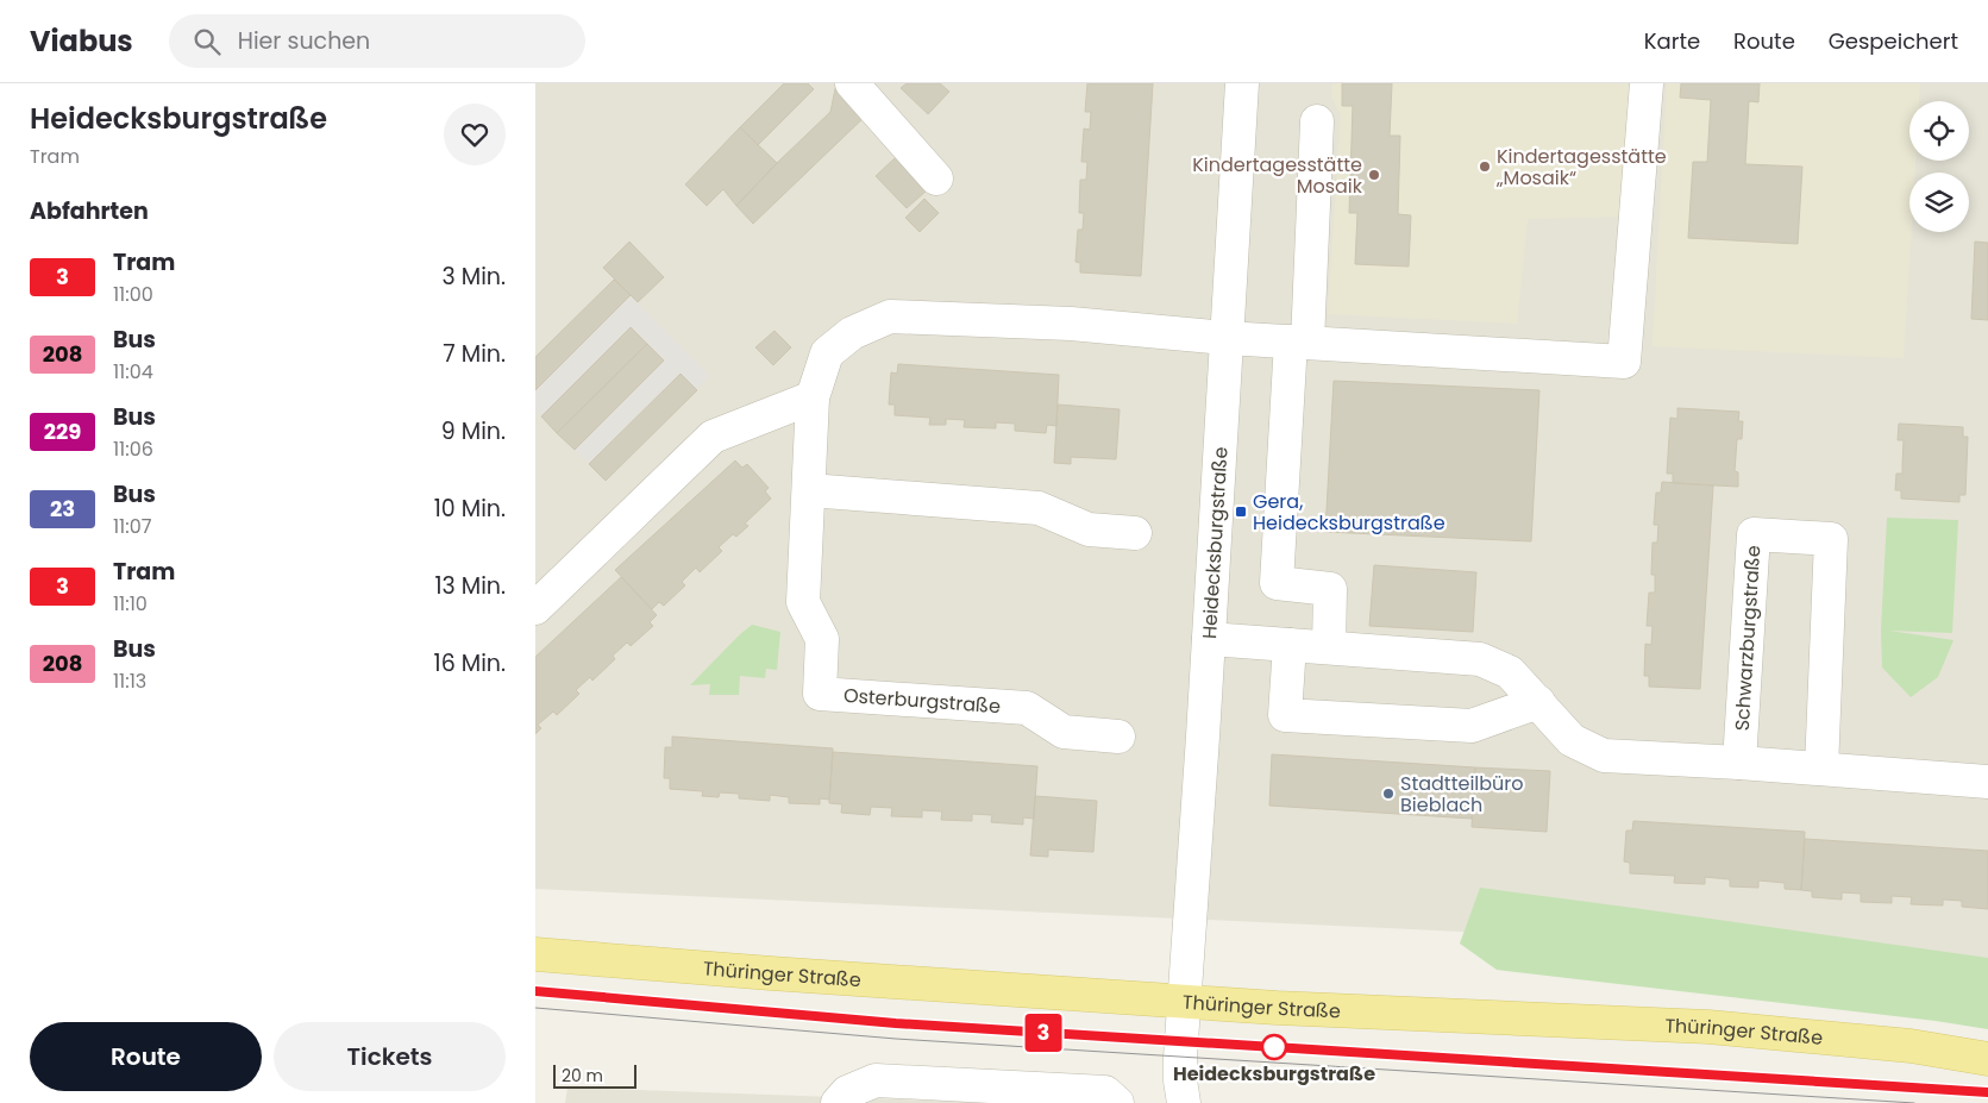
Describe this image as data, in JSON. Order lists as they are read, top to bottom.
{
  "streets": {
    "main road": ["Thüringer Straße"],
    "street": ["Heidecksburgstraße", "Schwarzburgstraße", "Osterburgstraße"]
  },
  "crossings": [
    ["Heidecksburgstraße", "Osterburgstraße"],
    ["Heidecksburgstraße", "Thüringer Straße"]
  ],
  "places": {
    "other": [
      "Kindertagesstätte „Mosaik“",
      "Kindertagesstätte Mosaik",
      "Stadtteilbüro Bieblach",
      "Heidecksburgstraße"
    ],
    "transit": ["Gera, Heidecksburgstraße"]
  },
  "lines": ["tram line 3"],
  "scale_bar": "20 m",
  "page": {
    "header": "Viabus",
    "search": "Hier suchen",
    "nav": ["Karte", "Route", "Gespeichert"],
    "heading": [
      ["Heidecksburgstraße", "Tram"],
      "Abfahrten"
    ],
    "on_map": "3",
    "list": [
      {
        "mark": "3",
        "name": "Tram",
        "note": "11:00",
        "value": "3 Min."
      },
      {
        "mark": "208",
        "name": "Bus",
        "note": "11:04",
        "value": "7 Min."
      },
      {
        "mark": "229",
        "name": "Bus",
        "note": "11:06",
        "value": "9 Min."
      },
      {
        "mark": "23",
        "name": "Bus",
        "note": "11:07",
        "value": "10 Min."
      },
      {
        "mark": "3",
        "name": "Tram",
        "note": "11:10",
        "value": "13 Min."
      },
      {
        "mark": "208",
        "name": "Bus",
        "note": "11:13",
        "value": "16 Min."
      }
    ],
    "buttons": ["Route", "Tickets"],
    "scale": "20 m"
  }
}
